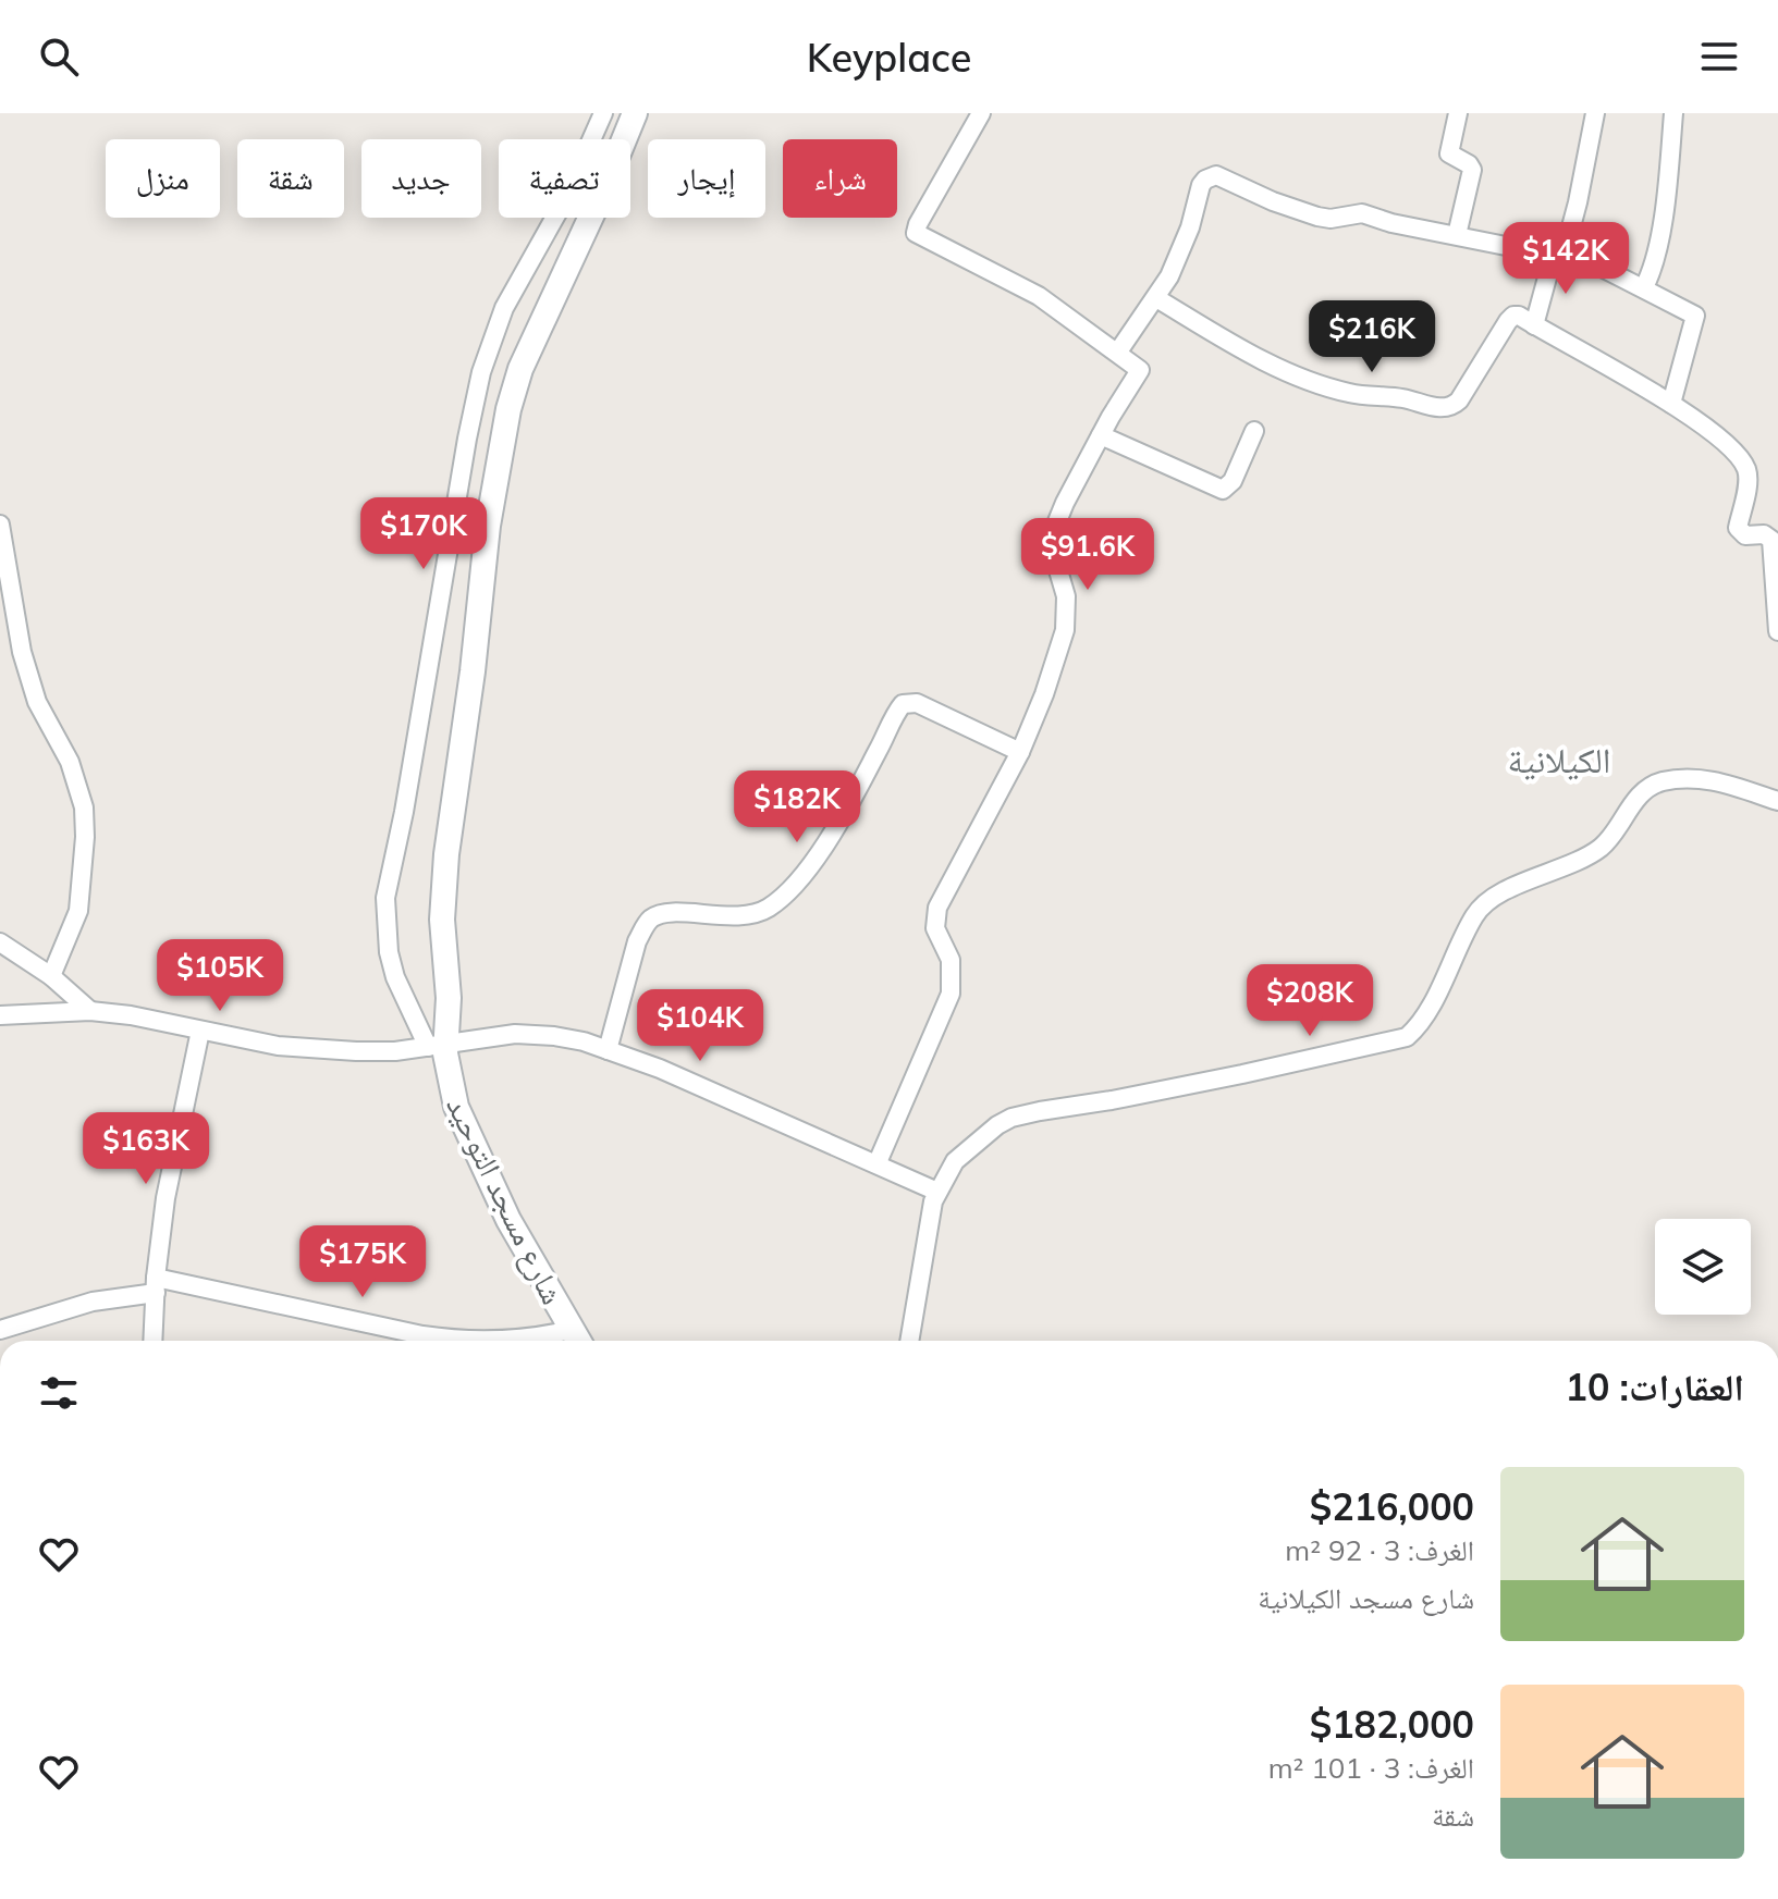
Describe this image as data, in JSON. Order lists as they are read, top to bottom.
{
  "streets": {
    "main road": ["شارع مسجد التوحيد"]
  },
  "districts": ["الكيلانية"],
  "page": {
    "header": "Keyplace",
    "chip": [
      "شراء",
      "إيجار",
      "تصفية",
      "جديد",
      "شقة",
      "منزل"
    ],
    "price": [
      "$142K",
      "$216K",
      "$170K",
      "$91.6K",
      "$182K",
      "$105K",
      "$208K",
      "$104K",
      "$163K",
      "$175K"
    ],
    "heading": "العقارات: 10",
    "list": [
      {
        "name": "$216,000",
        "note": "الغرف: 3 · 92 m² · شارع مسجد الكيلانية"
      },
      {
        "name": "$182,000",
        "note": "الغرف: 3 · 101 m² · شقة"
      }
    ]
  }
}
